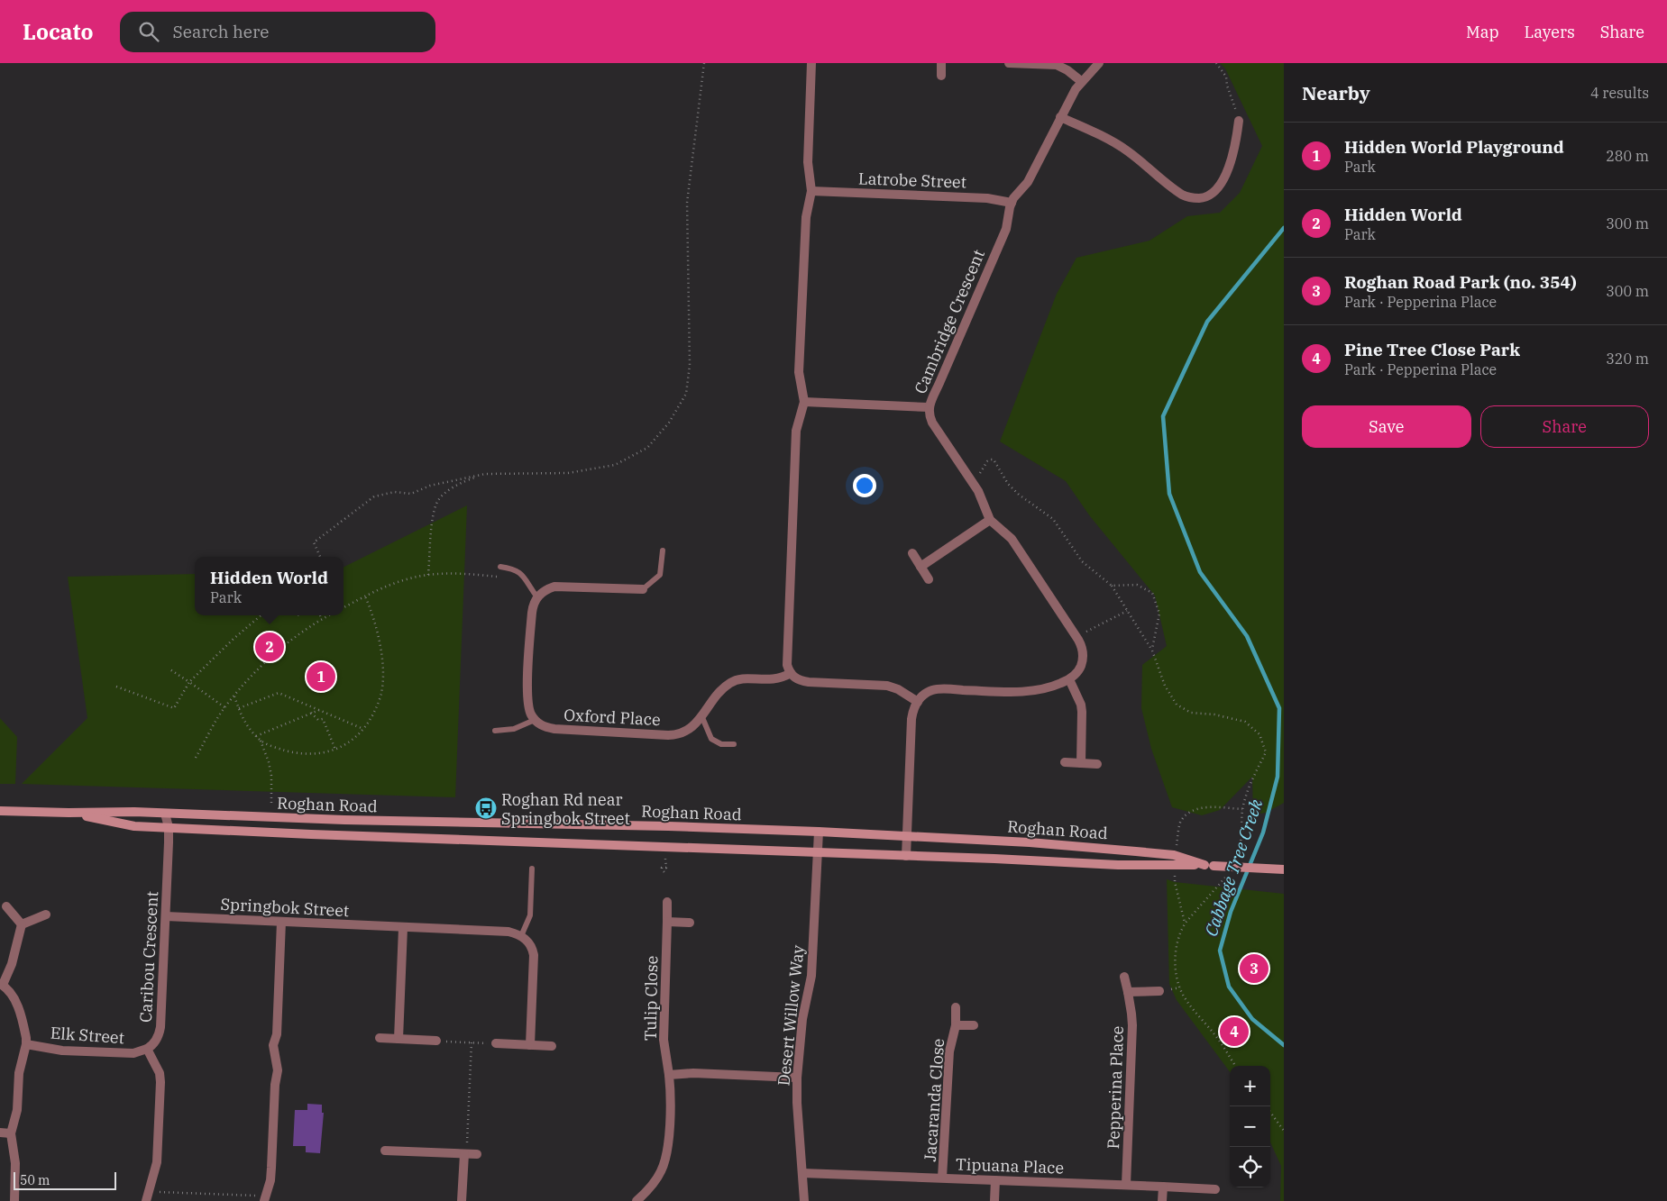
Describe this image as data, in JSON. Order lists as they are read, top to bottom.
{
  "streets": {
    "main road": ["Roghan Road"],
    "street": [
      "Latrobe Street",
      "Cambridge Crescent",
      "Oxford Place",
      "Springbok Street",
      "Caribou Crescent",
      "Tulip Close",
      "Desert Willow Way",
      "Elk Street",
      "Pepperina Place",
      "Jacaranda Close",
      "Tipuana Place"
    ]
  },
  "crossings": [
    ["Latrobe Street", "Cambridge Crescent"],
    ["Roghan Road", "Caribou Crescent"],
    ["Roghan Road", "Desert Willow Way"],
    ["Springbok Street", "Caribou Crescent"],
    ["Caribou Crescent", "Elk Street"],
    ["Desert Willow Way", "Tipuana Place"],
    ["Pepperina Place", "Tipuana Place"],
    ["Jacaranda Close", "Tipuana Place"]
  ],
  "water": ["Cabbage Tree Creek"],
  "places": {
    "bus stop": ["Roghan Rd near Springbok Street"]
  },
  "scale_bar": "50 m",
  "page": {
    "header": "Locato",
    "search": "Search here",
    "nav": ["Map", "Layers", "Share"],
    "heading": ["Nearby", "4 results"],
    "list": [
      {
        "mark": "1",
        "name": "Hidden World Playground",
        "note": "Park",
        "value": "280 m"
      },
      {
        "mark": "2",
        "name": "Hidden World",
        "note": "Park",
        "value": "300 m"
      },
      {
        "mark": "3",
        "name": "Roghan Road Park (no. 354)",
        "note": "Park · Pepperina Place",
        "value": "300 m"
      },
      {
        "mark": "4",
        "name": "Pine Tree Close Park",
        "note": "Park · Pepperina Place",
        "value": "320 m"
      }
    ],
    "buttons": ["Save", "Share"],
    "popup": ["Hidden World", "Park"],
    "pins": [
      "2",
      "1",
      "3",
      "4"
    ],
    "map_buttons": ["+", "−"],
    "scale": "50 m"
  }
}
